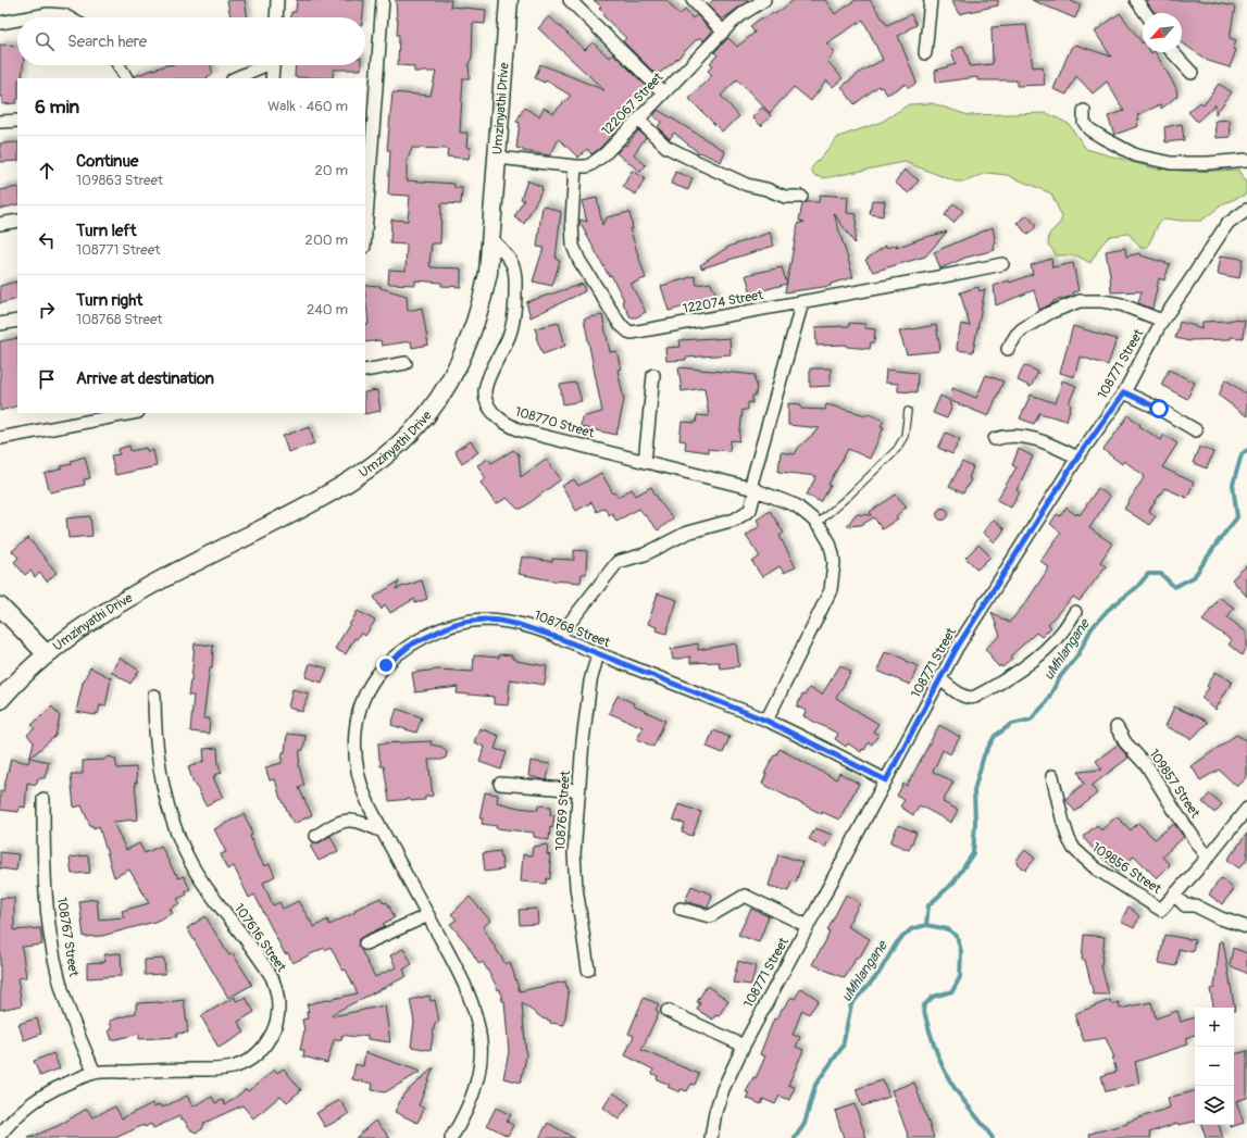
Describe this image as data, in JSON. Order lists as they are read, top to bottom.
{
  "streets": {
    "street": [
      "122067 Street",
      "Umzinyathi Drive",
      "122074 Street",
      "108771 Street",
      "108770 Street",
      "108768 Street",
      "109857 Street",
      "108769 Street",
      "109856 Street",
      "108767 Street",
      "107616 Street"
    ]
  },
  "crossings": [
    ["122067 Street", "Umzinyathi Drive"],
    ["122067 Street", "122074 Street"],
    ["Umzinyathi Drive", "108770 Street"],
    ["108771 Street", "108768 Street"],
    ["108770 Street", "108768 Street"],
    ["108768 Street", "108769 Street"],
    ["108767 Street", "107616 Street"]
  ],
  "water": ["uMhlangane"],
  "north": "bottom left",
  "page": {
    "search": "Search here",
    "heading": ["6 min", "Walk · 460 m"],
    "list": [
      ["Continue", "109863 Street", "20 m"],
      ["Turn left", "108771 Street", "200 m"],
      ["Turn right", "108768 Street", "240 m"],
      "Arrive at destination"
    ],
    "map_buttons": ["+", "−"]
  }
}
